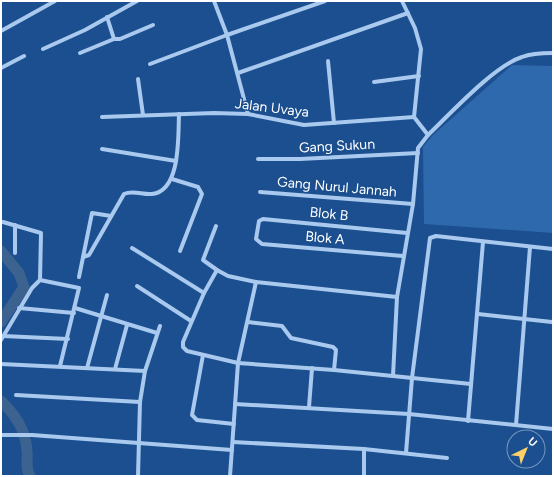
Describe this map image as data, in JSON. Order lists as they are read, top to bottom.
{
  "streets": {
    "street": [
      "Jalan Uvaya",
      "Gang Sukun",
      "Gang Nurul Jannah",
      "Blok B",
      "Blok A"
    ]
  },
  "crossings": [
    ["Blok B", "Blok A"]
  ],
  "north": "top right"
}
